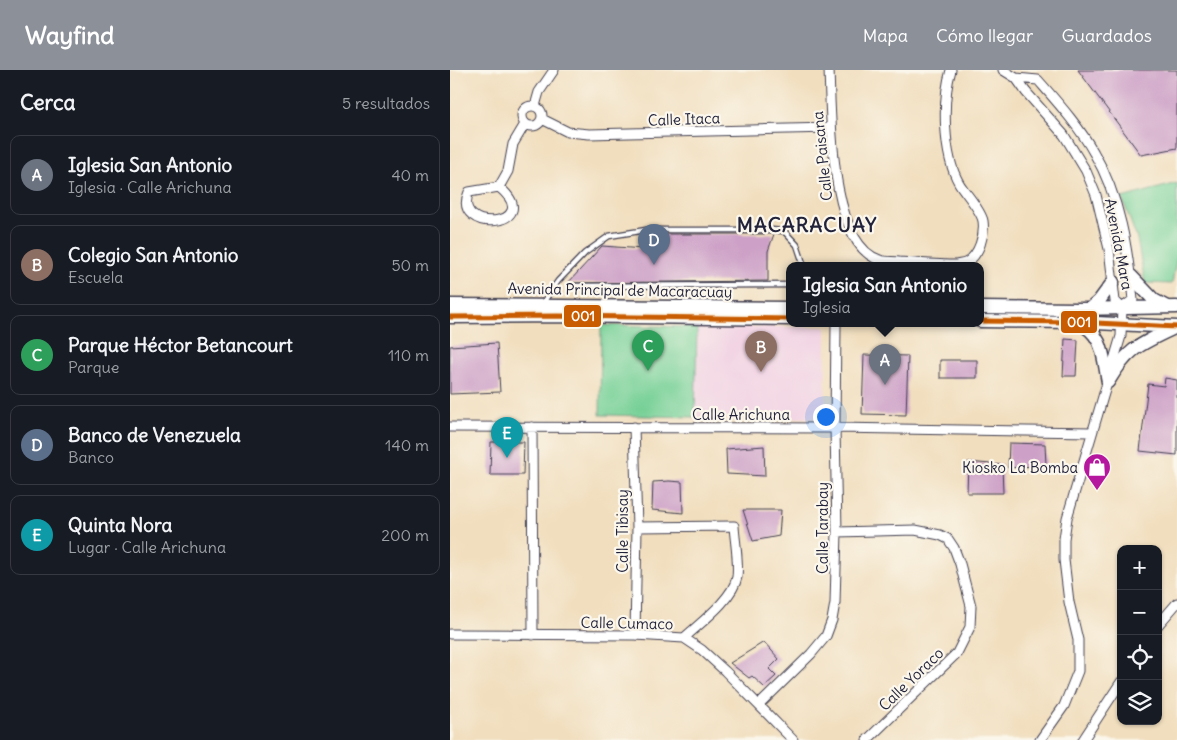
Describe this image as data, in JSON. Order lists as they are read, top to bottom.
{
  "streets": {
    "street": [
      "Calle Itaca",
      "Calle Paisana",
      "Avenida Mara",
      "Avenida Principal de Macaracuay",
      "Calle Arichuna",
      "Calle Tarabay",
      "Calle Tibisay",
      "Calle Cumaco",
      "Calle Yoraco"
    ]
  },
  "crossings": [
    ["Calle Itaca", "Calle Paisana"],
    ["Calle Arichuna", "Calle Tarabay"],
    ["Calle Arichuna", "Calle Tibisay"],
    ["Calle Tarabay", "Calle Cumaco"],
    ["Calle Tarabay", "Calle Yoraco"],
    ["Calle Tibisay", "Calle Cumaco"]
  ],
  "districts": ["MACARACUAY"],
  "places": {
    "shop": ["Kiosko La Bomba"]
  },
  "lines": ["transit line 001"],
  "page": {
    "header": "Wayfind",
    "nav": ["Mapa", "Cómo llegar", "Guardados"],
    "heading": ["Cerca", "5 resultados"],
    "list": [
      {
        "mark": "A",
        "name": "Iglesia San Antonio",
        "note": "Iglesia · Calle Arichuna",
        "value": "40 m"
      },
      {
        "mark": "B",
        "name": "Colegio San Antonio",
        "note": "Escuela",
        "value": "50 m"
      },
      {
        "mark": "C",
        "name": "Parque Héctor Betancourt",
        "note": "Parque",
        "value": "110 m"
      },
      {
        "mark": "D",
        "name": "Banco de Venezuela",
        "note": "Banco",
        "value": "140 m"
      },
      {
        "mark": "E",
        "name": "Quinta Nora",
        "note": "Lugar · Calle Arichuna",
        "value": "200 m"
      }
    ],
    "pins": [
      "D",
      "C",
      "B",
      "A",
      "E"
    ],
    "popup": ["Iglesia San Antonio", "Iglesia"],
    "map_buttons": ["+", "−"]
  }
}
